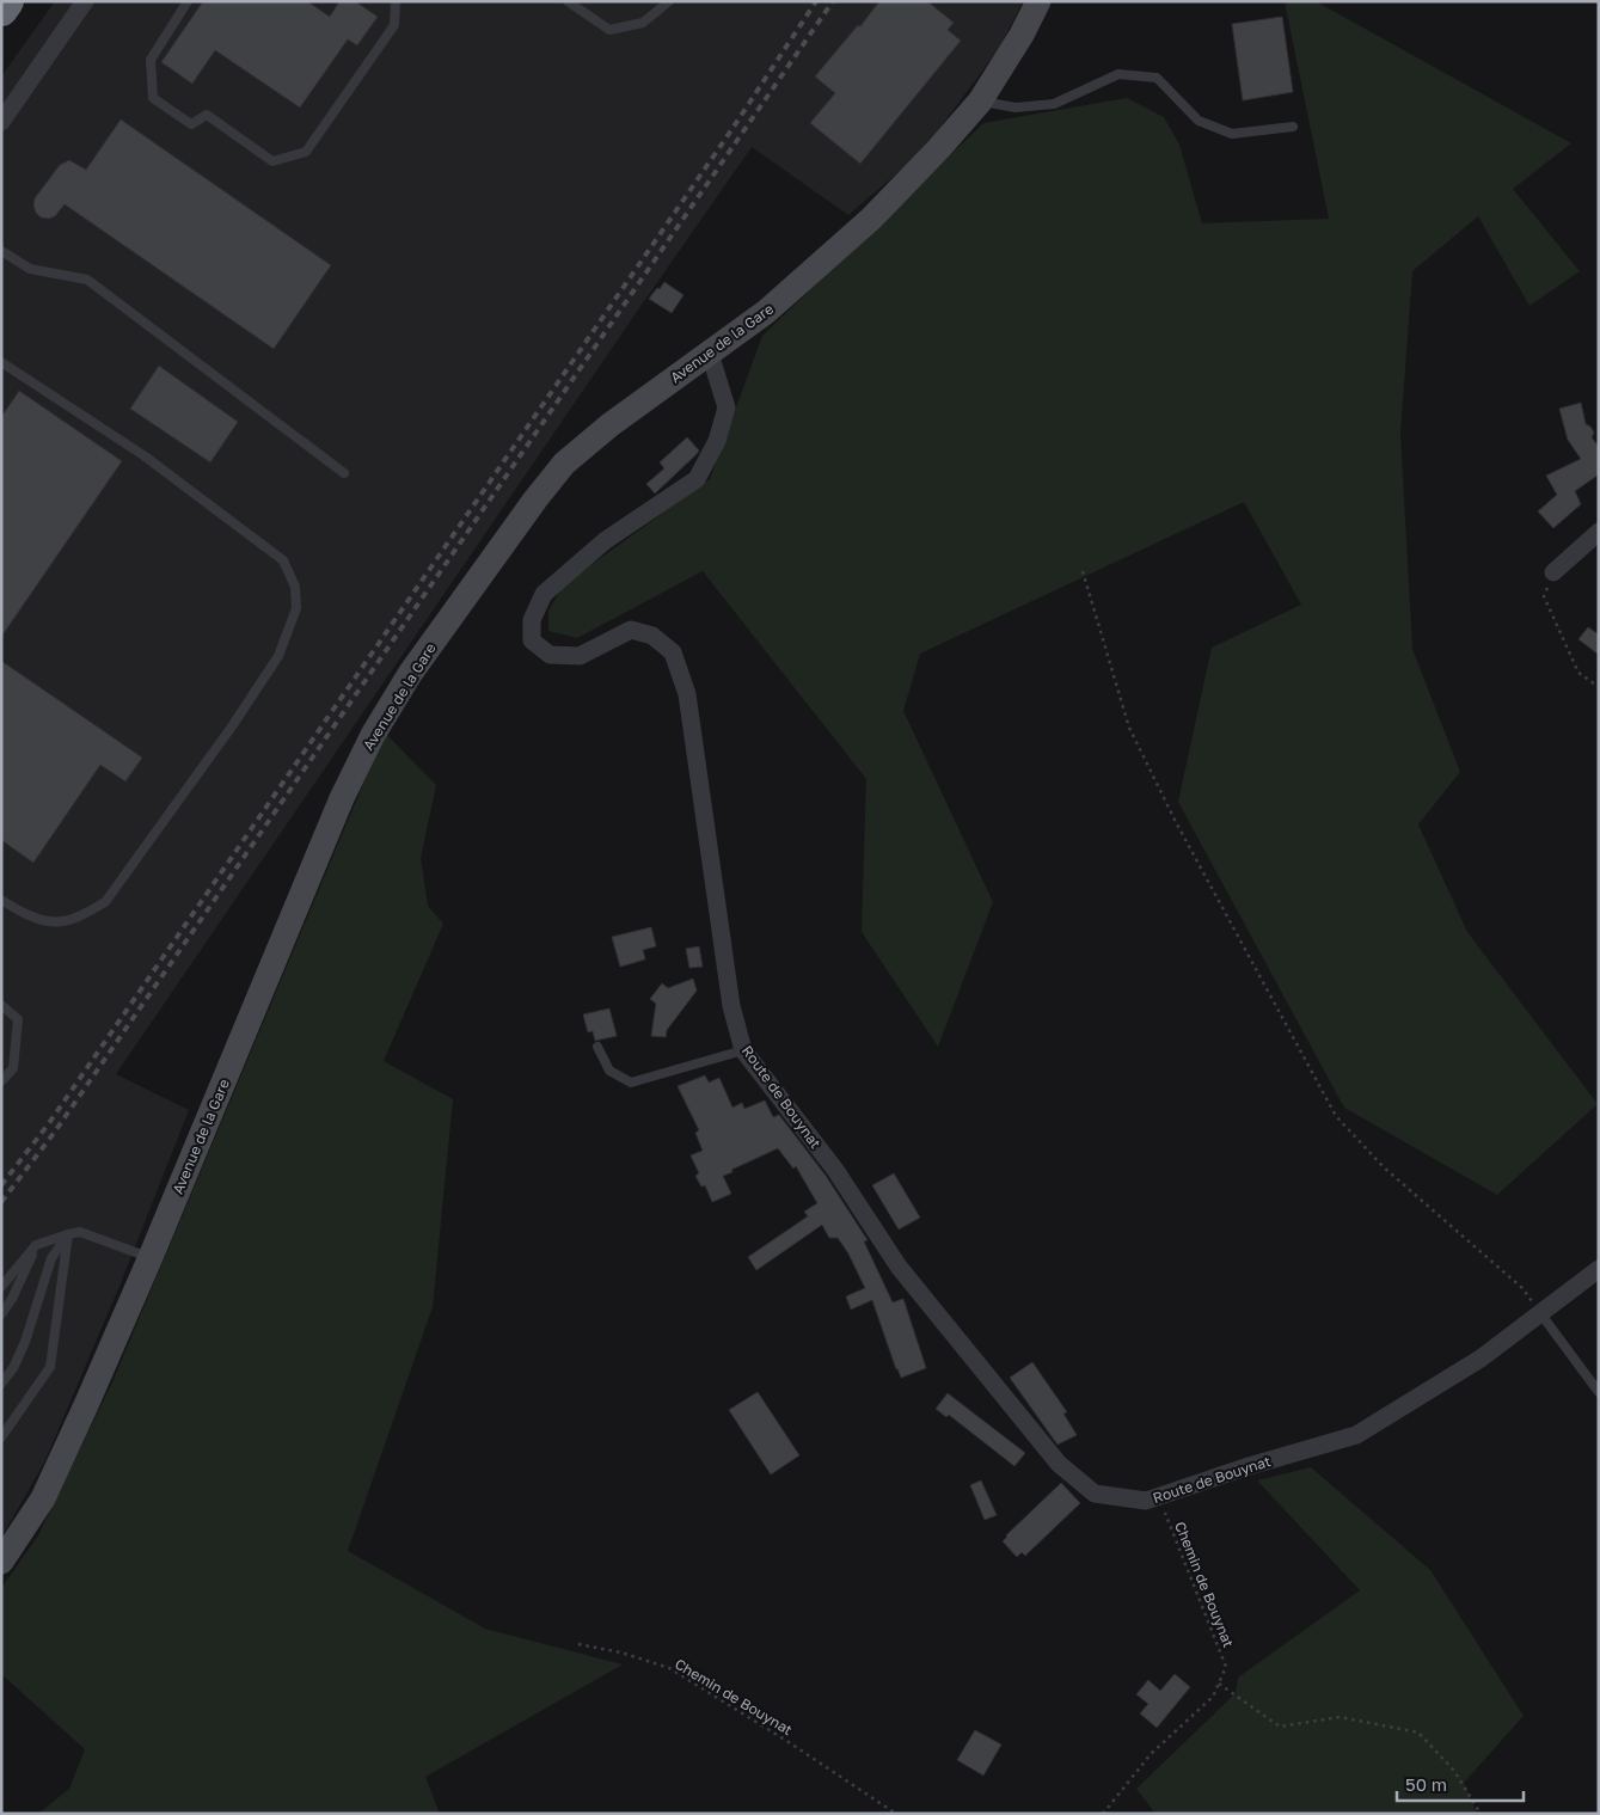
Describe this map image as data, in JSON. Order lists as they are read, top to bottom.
{
  "streets": {
    "street": ["Avenue de la Gare", "Route de Bouynat"],
    "path": ["Chemin de Bouynat"]
  },
  "crossings": [
    ["Avenue de la Gare", "Route de Bouynat"],
    ["Route de Bouynat", "Chemin de Bouynat"]
  ],
  "scale_bar": "50 m"
}
